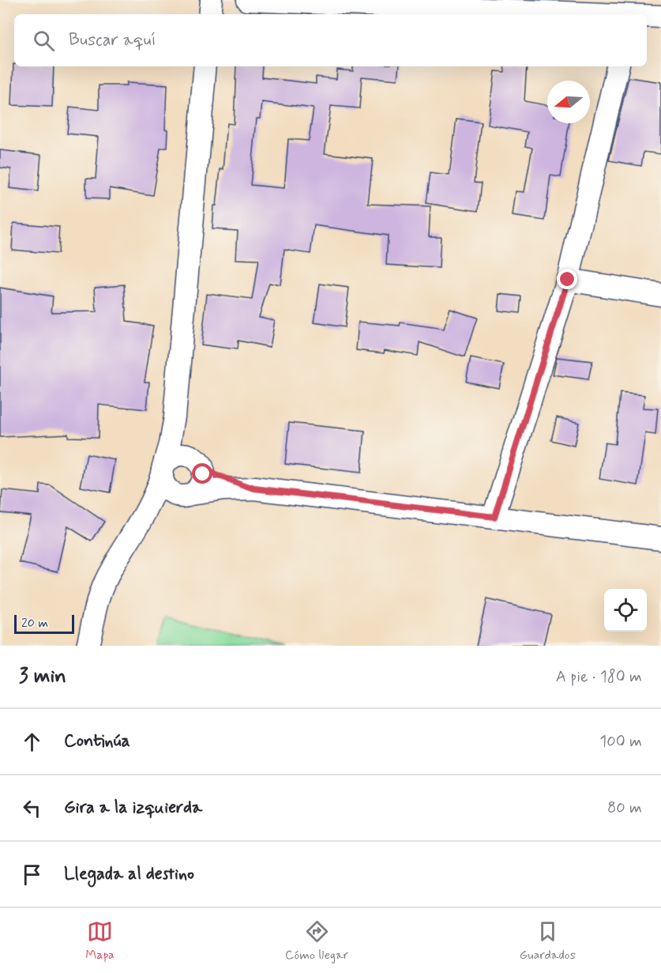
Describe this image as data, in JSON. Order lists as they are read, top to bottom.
{
  "scale_bar": "20 m",
  "north": "left",
  "page": {
    "search": "Buscar aquí",
    "scale": "20 m",
    "heading": ["3 min", "A pie · 180 m"],
    "list": [
      ["Continúa", "100 m"],
      ["Gira a la izquierda", "80 m"],
      "Llegada al destino"
    ],
    "nav": ["Mapa", "Cómo llegar", "Guardados"]
  }
}
